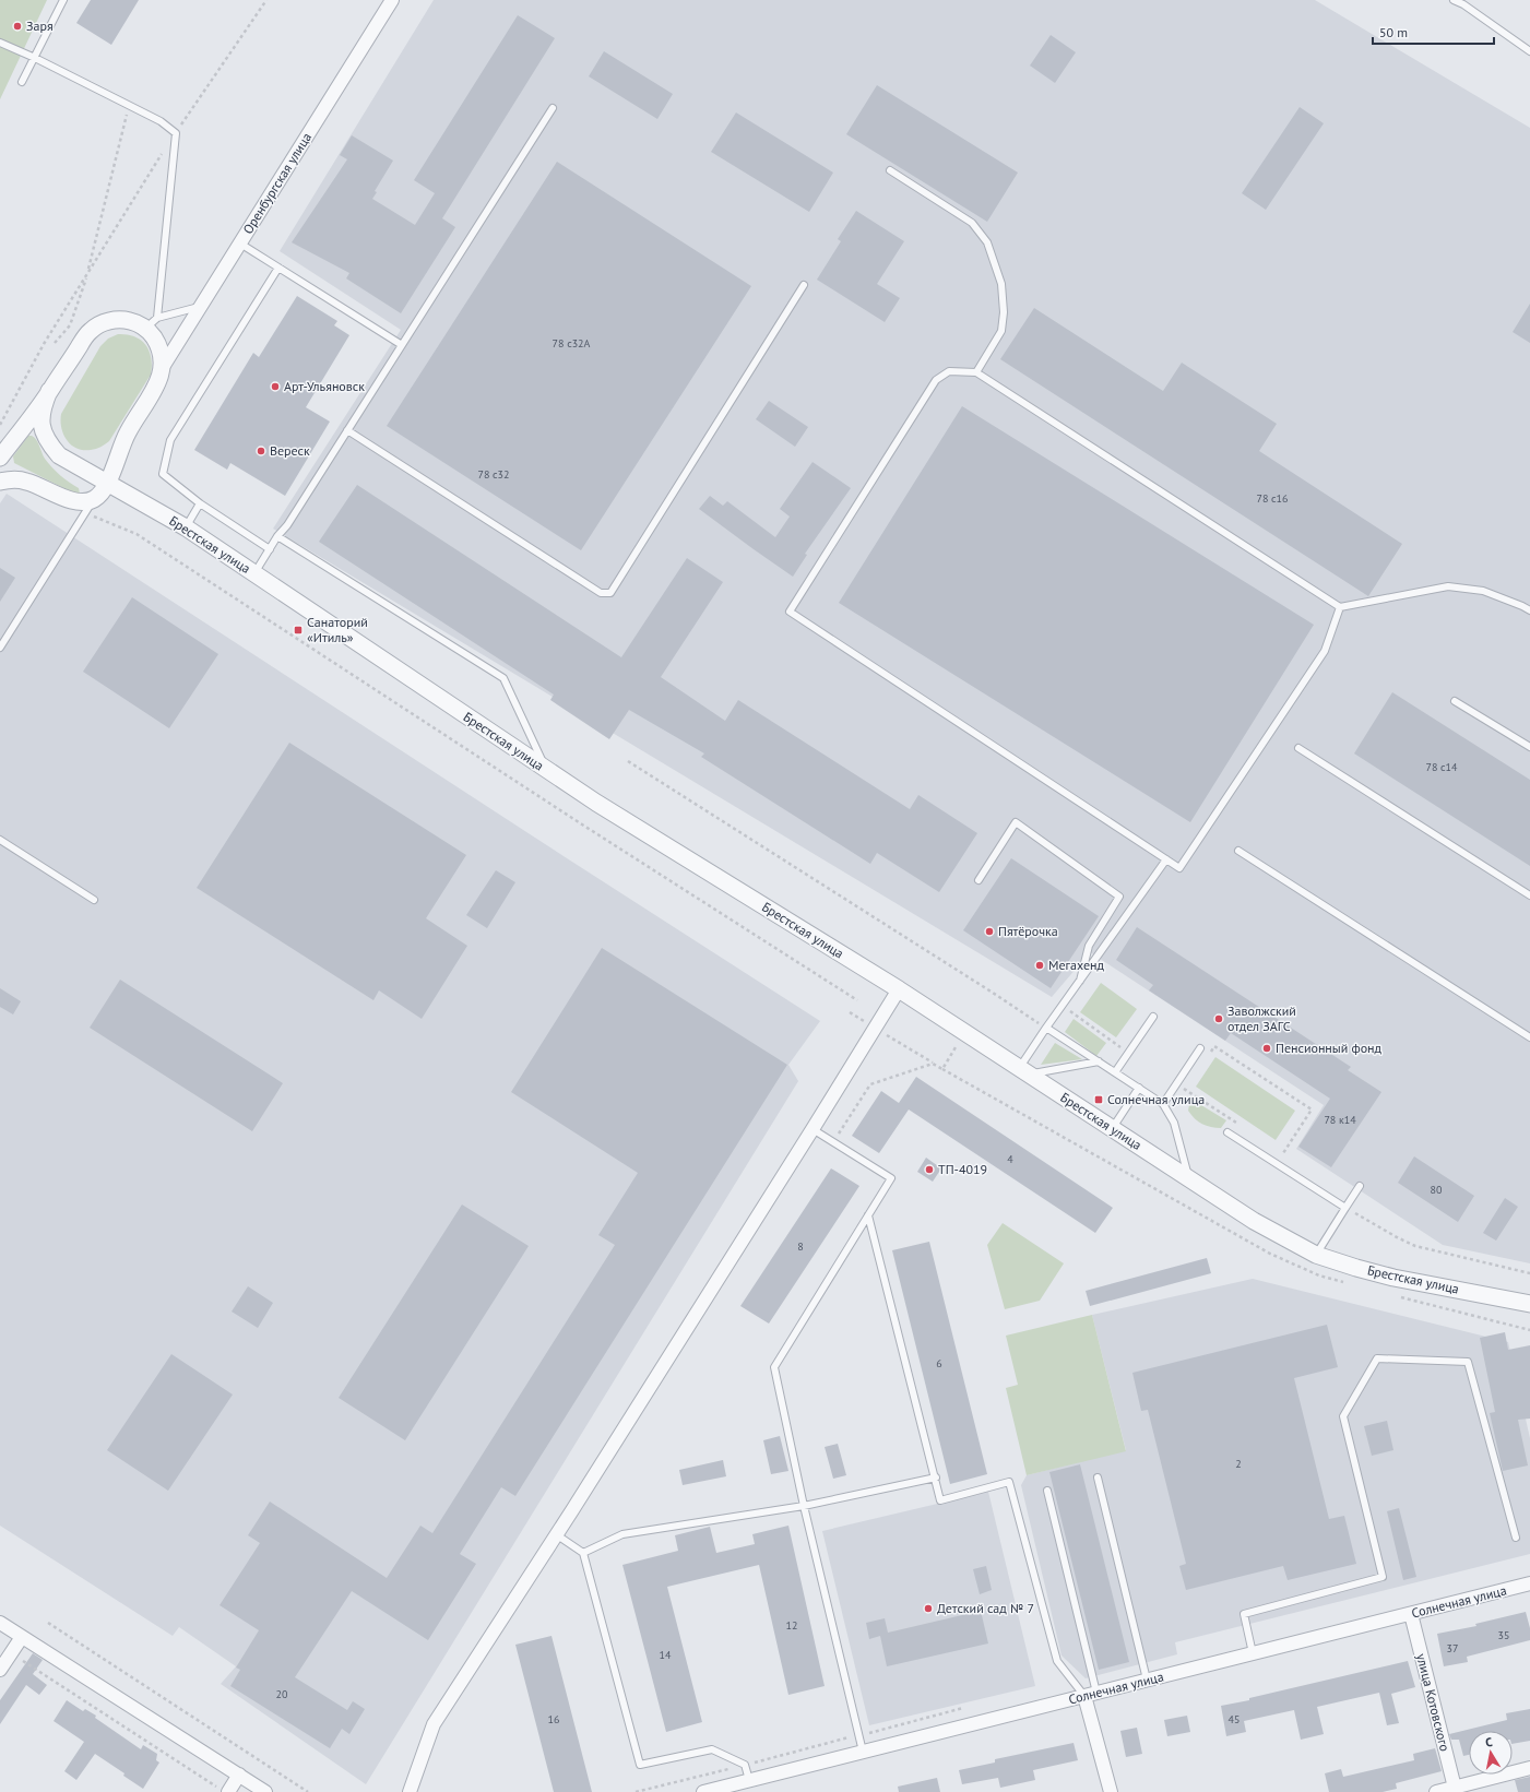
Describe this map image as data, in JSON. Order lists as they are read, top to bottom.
{
  "streets": {
    "street": [
      "Оренбургская улица",
      "Брестская улица",
      "Солнечная улица",
      "улица Котовского"
    ]
  },
  "crossings": [
    ["Оренбургская улица", "Брестская улица"],
    ["Солнечная улица", "улица Котовского"]
  ],
  "places": {
    "other": [
      "Заря",
      "Арт-Ульяновск",
      "Вереск",
      "Пятёрочка",
      "Мегахенд",
      "Заволжский отдел ЗАГС",
      "Пенсионный фонд",
      "ТП-4019",
      "Детский сад № 7"
    ],
    "transit": ["Санаторий «Итиль»", "Солнечная улица"]
  },
  "house_numbers": [
    "78 с32А",
    "78 с32",
    "78 с16",
    "78 с14",
    "78 к14",
    "4",
    "80",
    "8",
    "6",
    "2",
    "12",
    "35",
    "37",
    "14",
    "20",
    "16",
    "45"
  ],
  "scale_bar": "50 m",
  "north": "top"
}
